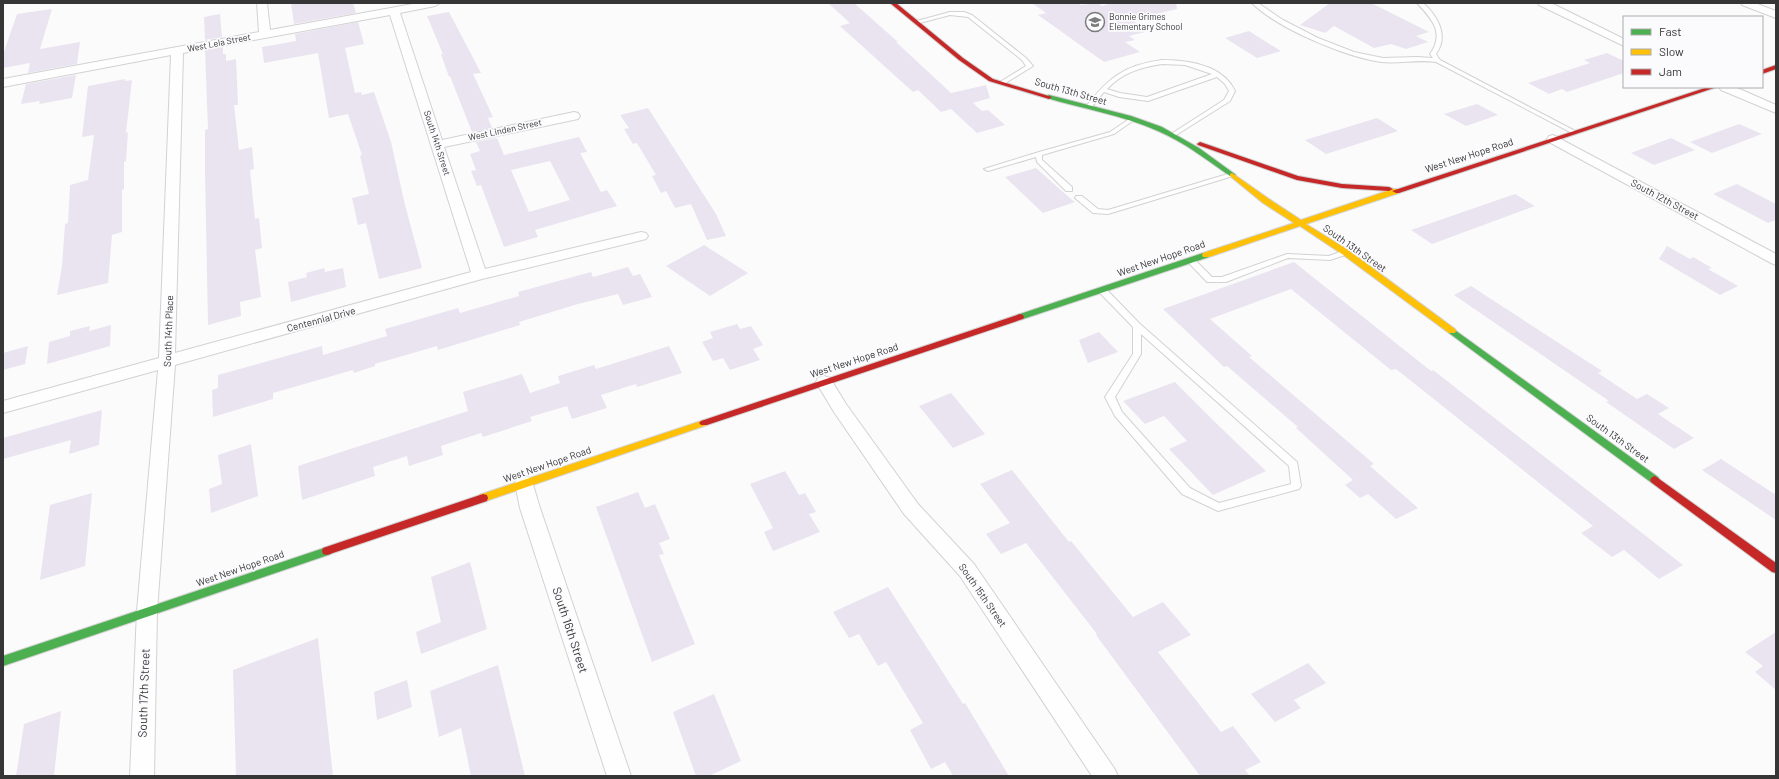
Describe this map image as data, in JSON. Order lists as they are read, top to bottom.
{
  "streets": {
    "main road": ["South 13th Street", "West New Hope Road"],
    "street": [
      "West Lela Street",
      "West Linden Street",
      "South 14th Street",
      "South 12th Street",
      "Centennial Drive",
      "South 14th Place",
      "South 15th Street",
      "South 16th Street",
      "South 17th Street"
    ]
  },
  "crossings": [
    ["West Lela Street", "South 14th Street"],
    ["West Lela Street", "South 14th Place"],
    ["South 13th Street", "West New Hope Road"],
    ["West Linden Street", "South 14th Street"],
    ["South 14th Street", "Centennial Drive"],
    ["West New Hope Road", "South 12th Street"],
    ["West New Hope Road", "South 14th Place"],
    ["West New Hope Road", "South 15th Street"],
    ["West New Hope Road", "South 16th Street"],
    ["West New Hope Road", "South 17th Street"],
    ["Centennial Drive", "South 14th Place"],
    ["South 14th Place", "South 17th Street"]
  ],
  "places": {
    "school or university": ["Bonnie Grimes Elementary School"]
  },
  "legend": ["Fast", "Slow", "Jam"]
}
